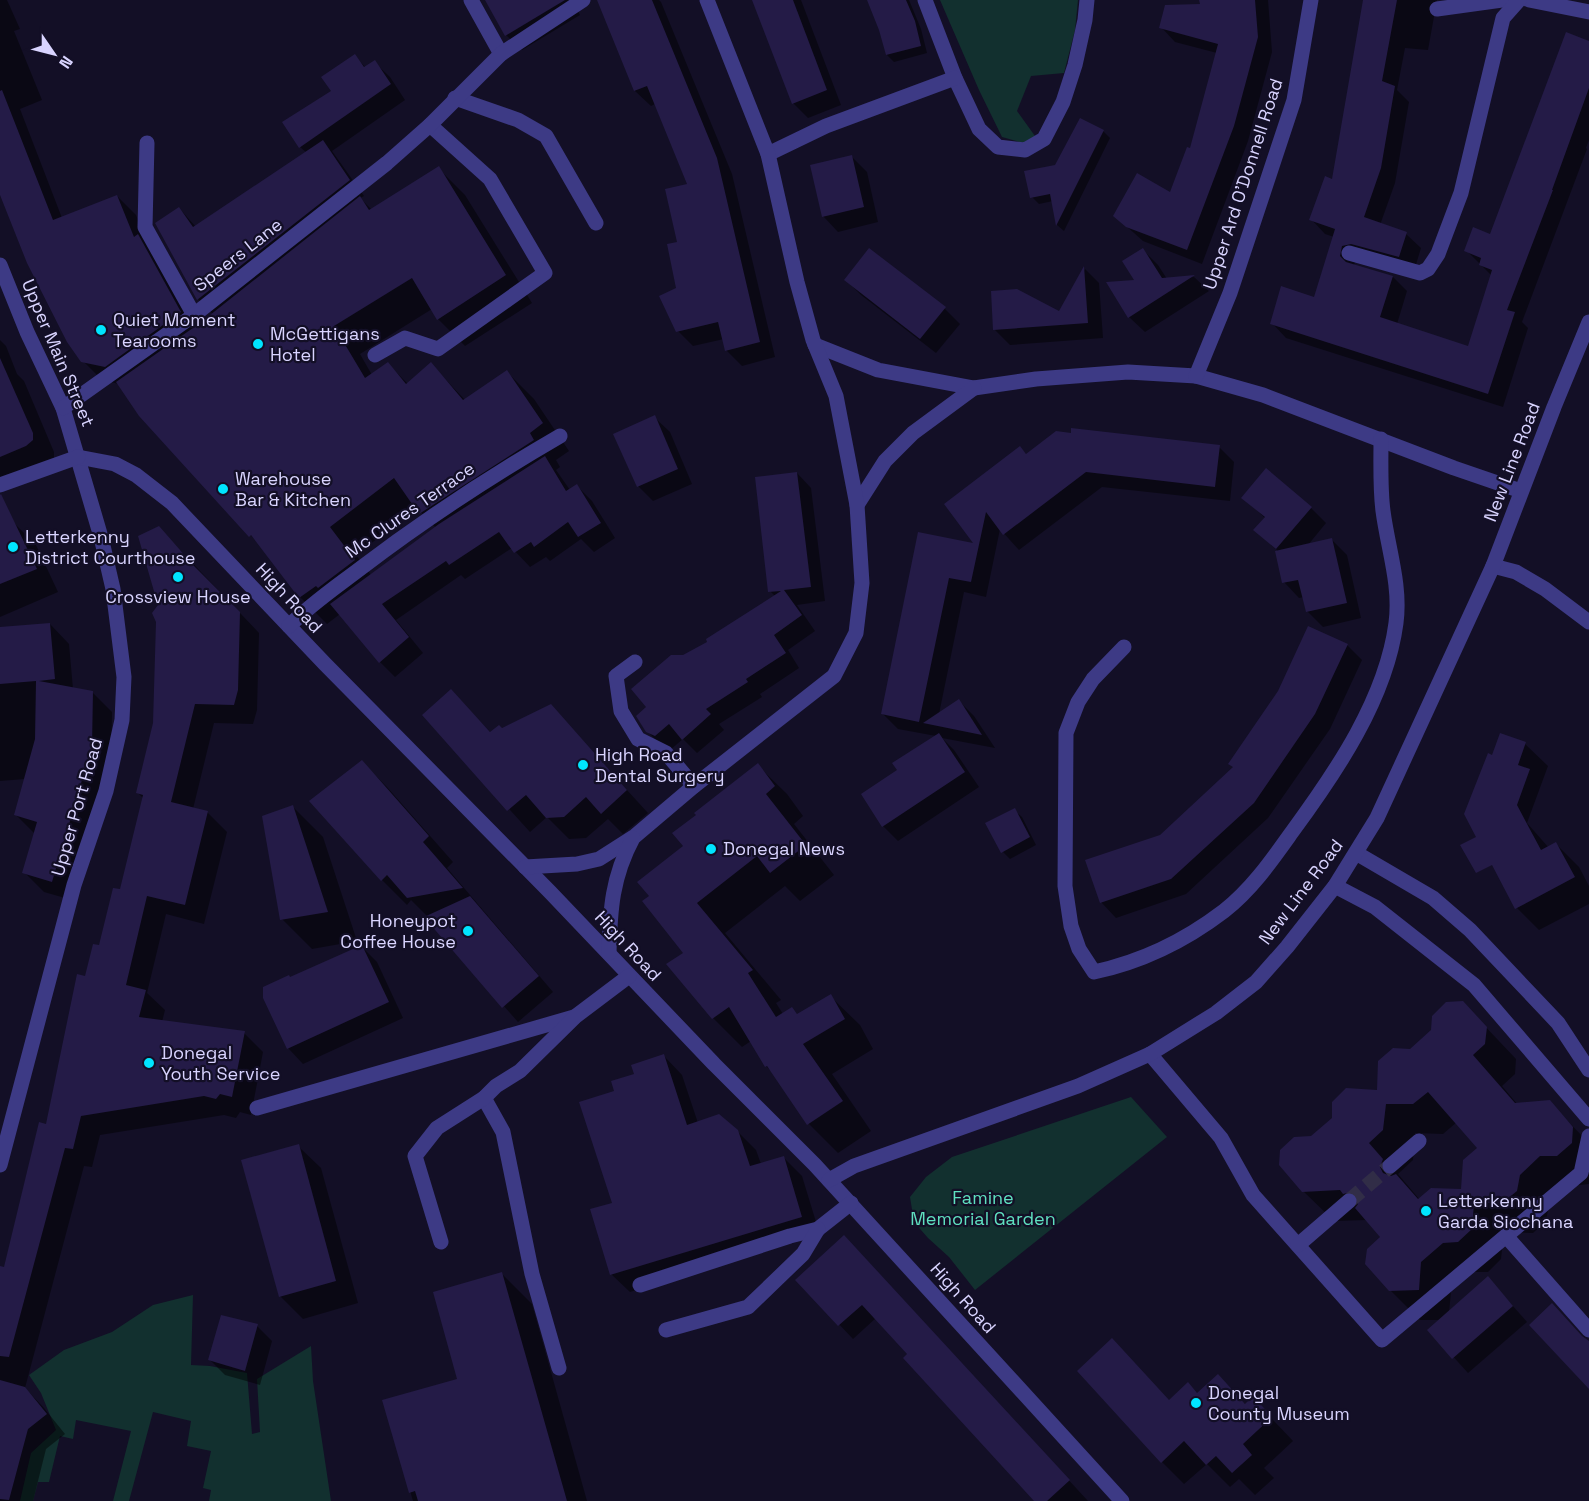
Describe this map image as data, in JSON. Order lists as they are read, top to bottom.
{
  "streets": {
    "street": [
      "Upper Ard O'Donnell Road",
      "Speers Lane",
      "Upper Main Street",
      "New Line Road",
      "Mc Clures Terrace",
      "High Road",
      "Upper Port Road"
    ]
  },
  "crossings": [
    ["Speers Lane", "Upper Main Street"],
    ["Upper Main Street", "High Road"],
    ["Upper Main Street", "Upper Port Road"],
    ["New Line Road", "High Road"],
    ["Mc Clures Terrace", "High Road"],
    ["High Road", "Upper Port Road"]
  ],
  "parks": ["Famine Memorial Garden"],
  "places": [
    "Quiet Moment Tearooms",
    "McGettigans Hotel",
    "Warehouse Bar & Kitchen",
    "Letterkenny District Courthouse",
    "Crossview House",
    "High Road Dental Surgery",
    "Donegal News",
    "Honeypot Coffee House",
    "Donegal Youth Service",
    "Letterkenny Garda Siochana",
    "Donegal County Museum"
  ],
  "north": "bottom right"
}
